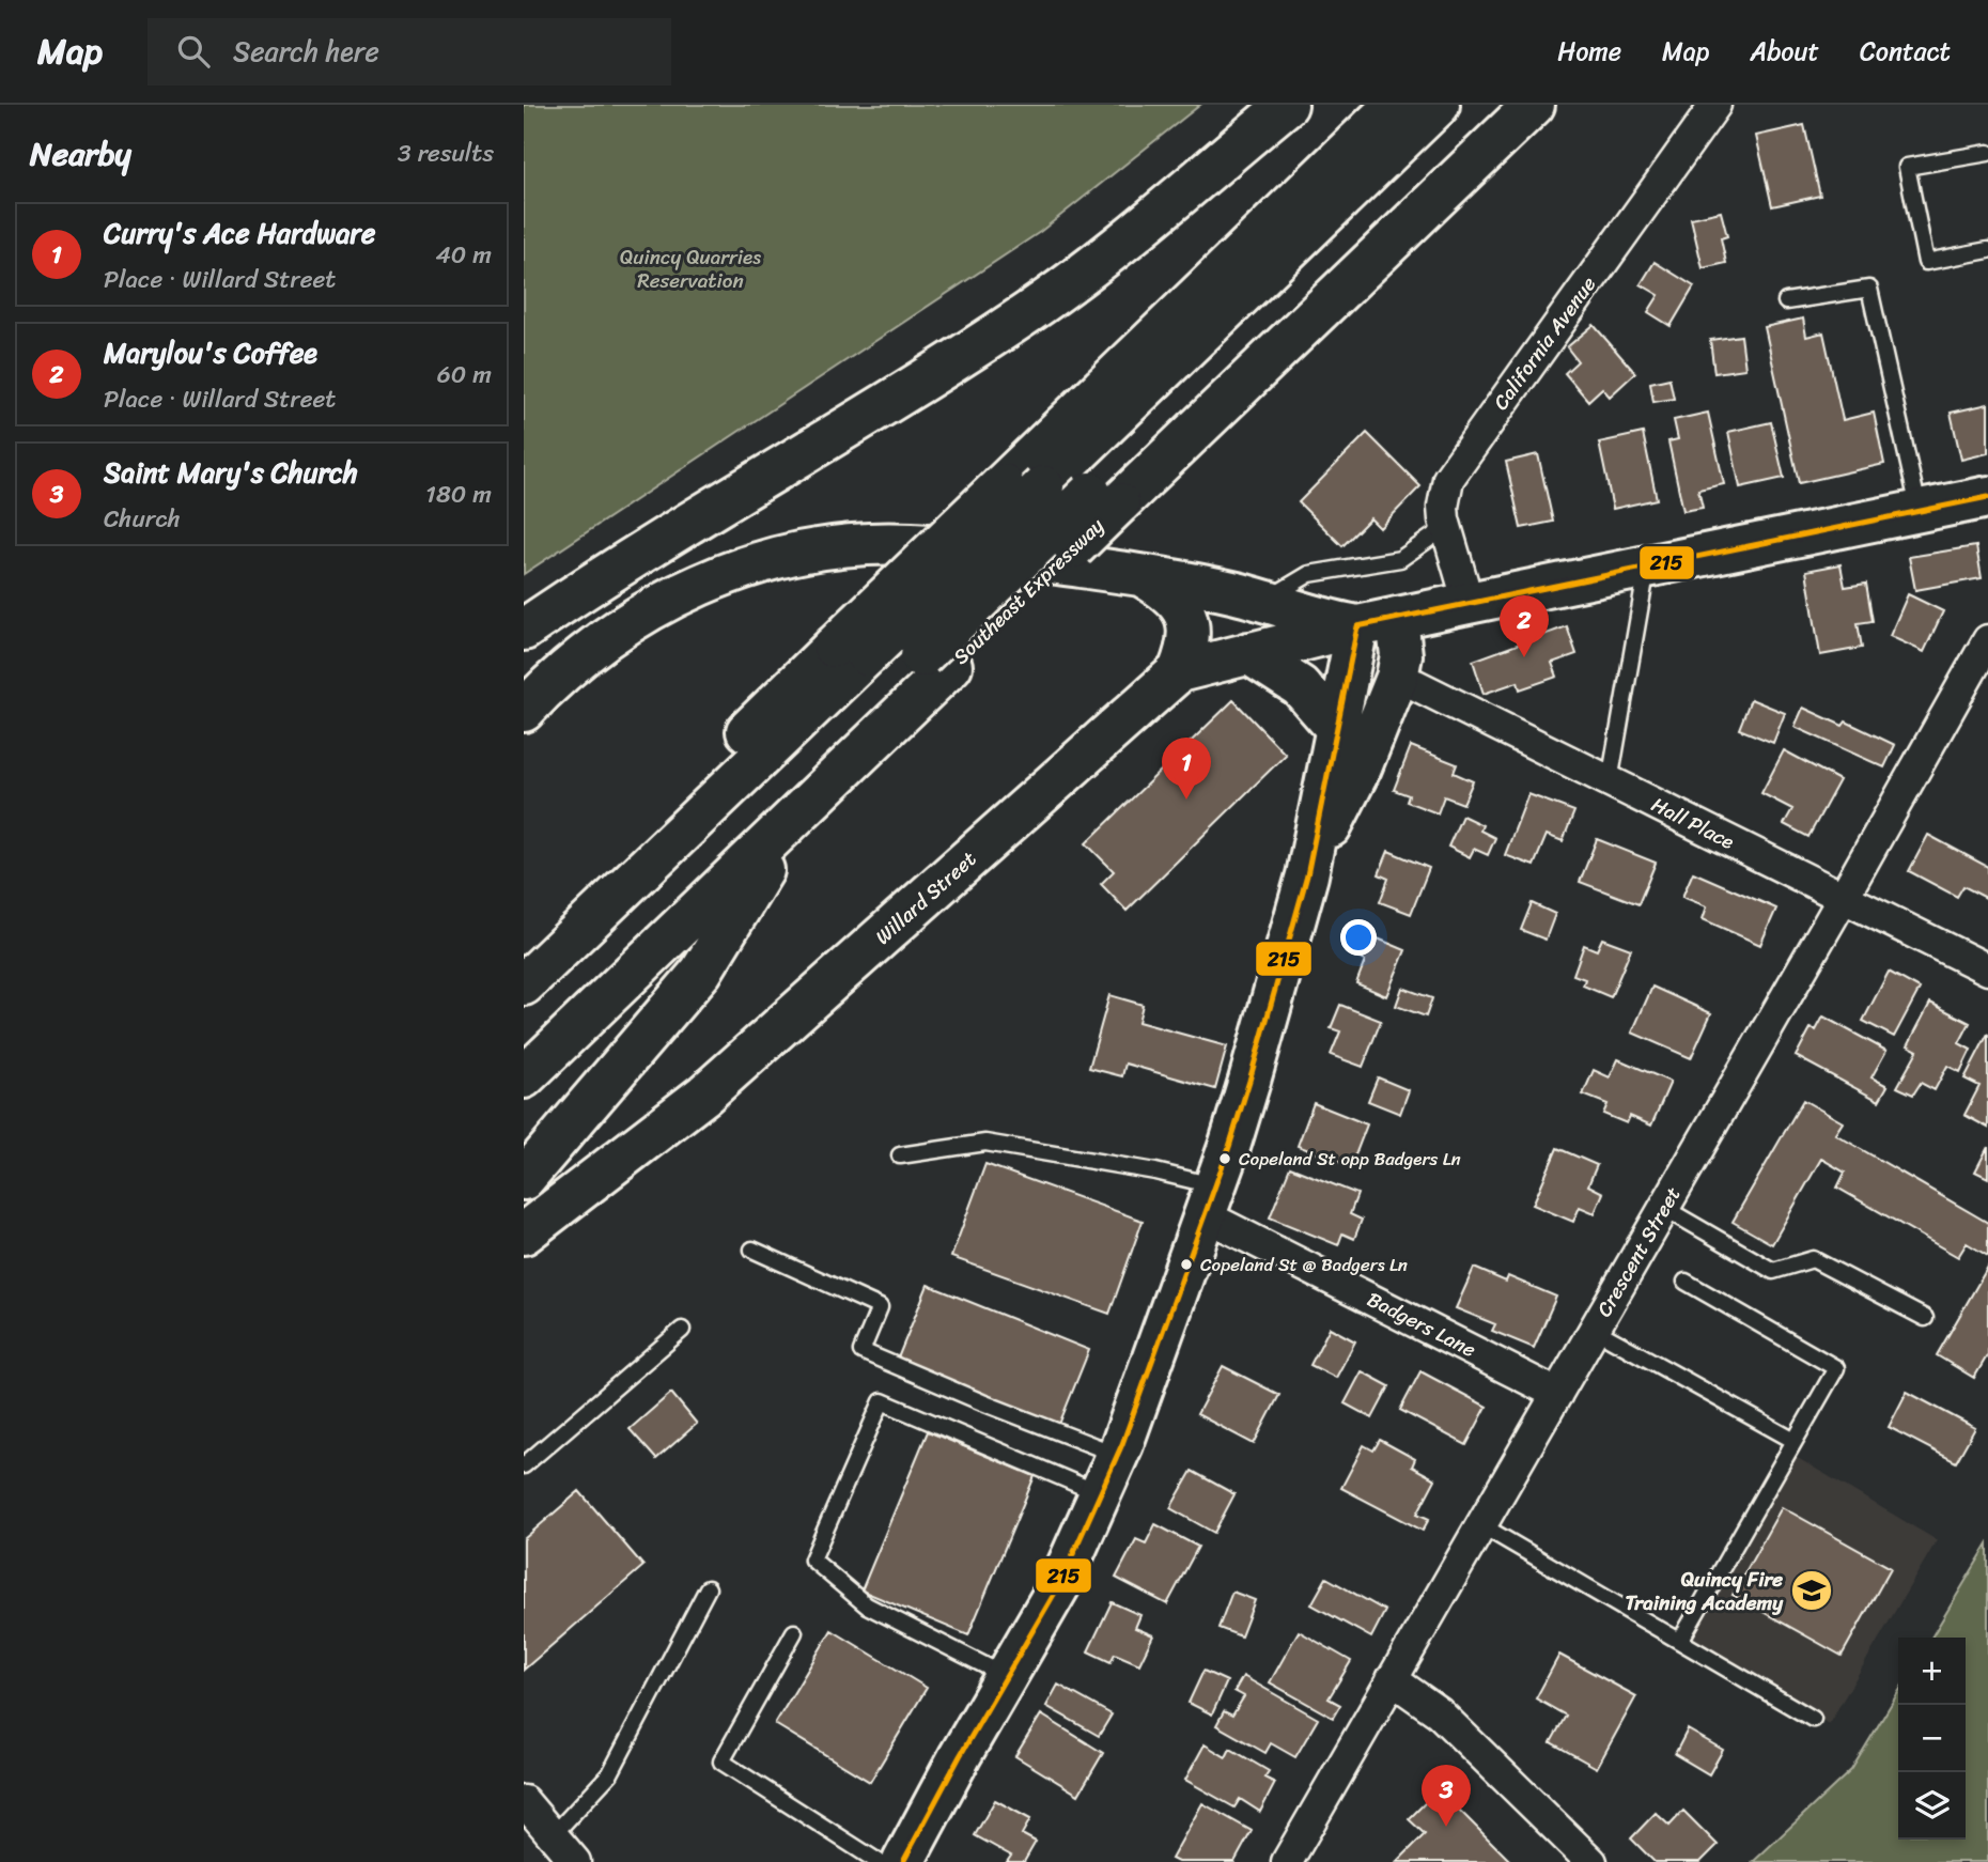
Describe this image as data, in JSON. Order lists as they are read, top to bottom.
{
  "streets": {
    "main road": ["Southeast Expressway", "Willard Street"],
    "street": [
      "California Avenue",
      "Hall Place",
      "Crescent Street",
      "Badgers Lane"
    ]
  },
  "crossings": [
    ["California Avenue", "Willard Street"],
    ["Hall Place", "Crescent Street"],
    ["Crescent Street", "Badgers Lane"]
  ],
  "parks": ["Quincy Quarries Reservation"],
  "places": {
    "other": ["Copeland St opp Badgers Ln", "Copeland St @ Badgers Ln"],
    "school or university": ["Quincy Fire Training Academy"]
  },
  "lines": ["transit line 215"],
  "page": {
    "header": "Map",
    "search": "Search here",
    "nav": [
      "Home",
      "Map",
      "About",
      "Contact"
    ],
    "heading": ["Nearby", "3 results"],
    "list": [
      {
        "mark": "1",
        "name": "Curry's Ace Hardware",
        "note": "Place · Willard Street",
        "value": "40 m"
      },
      {
        "mark": "2",
        "name": "Marylou's Coffee",
        "note": "Place · Willard Street",
        "value": "60 m"
      },
      {
        "mark": "3",
        "name": "Saint Mary's Church",
        "note": "Church",
        "value": "180 m"
      }
    ],
    "pins": ["2", "1", "3"],
    "map_buttons": ["+", "−"]
  }
}
